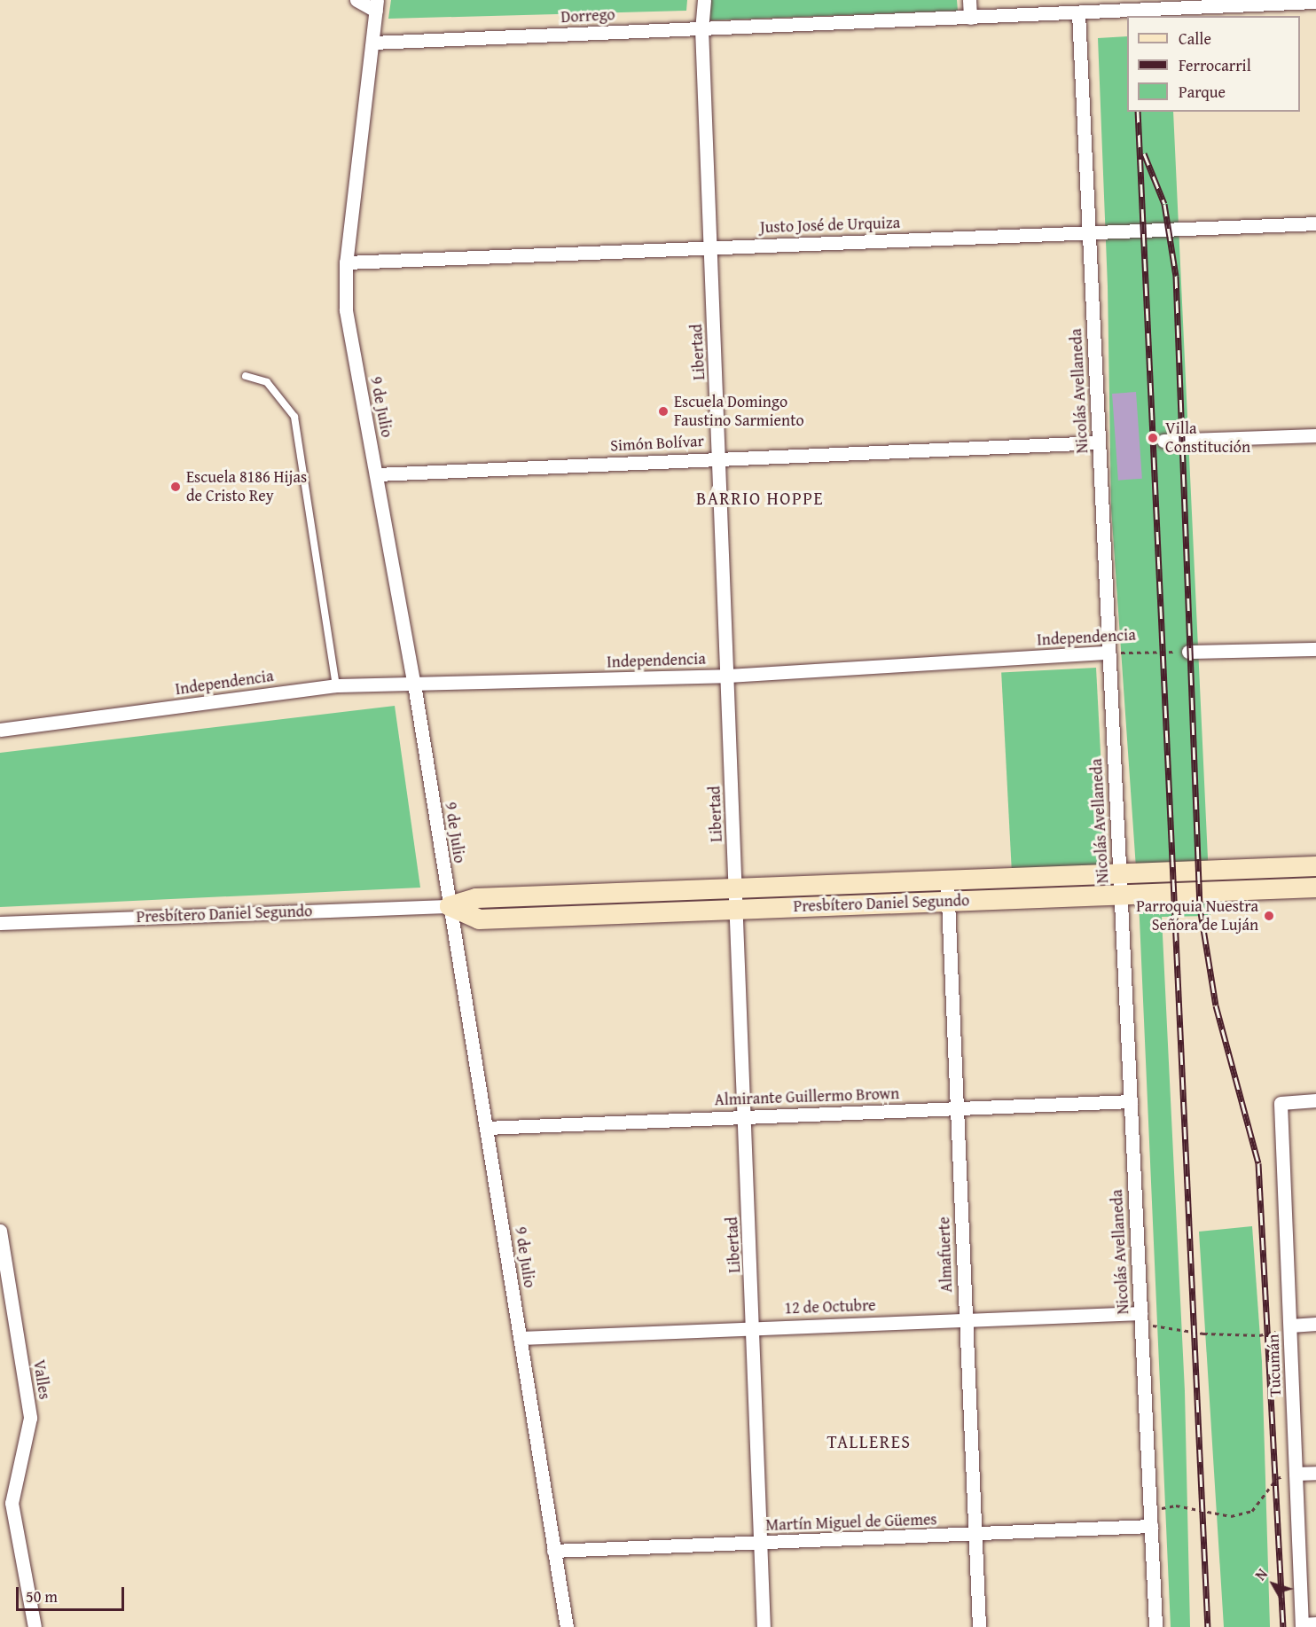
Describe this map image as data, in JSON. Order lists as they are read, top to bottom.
{
  "streets": {
    "main road": ["Presbítero Daniel Segundo"],
    "street": [
      "Dorrego",
      "Justo José de Urquiza",
      "Libertad",
      "Nicolás Avellaneda",
      "9 de Julio",
      "Simón Bolívar",
      "Independencia",
      "Almirante Guillermo Brown",
      "Almafuerte",
      "12 de Octubre",
      "Tucumán",
      "Valles",
      "Martín Miguel de Güemes"
    ]
  },
  "crossings": [
    ["Dorrego", "Libertad"],
    ["Dorrego", "Nicolás Avellaneda"],
    ["Dorrego", "9 de Julio"],
    ["Justo José de Urquiza", "Libertad"],
    ["Justo José de Urquiza", "Nicolás Avellaneda"],
    ["Justo José de Urquiza", "9 de Julio"],
    ["Libertad", "Simón Bolívar"],
    ["Libertad", "Independencia"],
    ["Libertad", "Presbítero Daniel Segundo"],
    ["Libertad", "Almirante Guillermo Brown"],
    ["Libertad", "12 de Octubre"],
    ["Libertad", "Martín Miguel de Güemes"],
    ["Nicolás Avellaneda", "Simón Bolívar"],
    ["Nicolás Avellaneda", "Independencia"],
    ["Nicolás Avellaneda", "Presbítero Daniel Segundo"],
    ["Nicolás Avellaneda", "Almirante Guillermo Brown"],
    ["Nicolás Avellaneda", "12 de Octubre"],
    ["Nicolás Avellaneda", "Martín Miguel de Güemes"],
    ["9 de Julio", "Simón Bolívar"],
    ["9 de Julio", "Independencia"],
    ["9 de Julio", "Presbítero Daniel Segundo"],
    ["9 de Julio", "Almirante Guillermo Brown"],
    ["9 de Julio", "12 de Octubre"],
    ["9 de Julio", "Martín Miguel de Güemes"],
    ["Presbítero Daniel Segundo", "Almafuerte"],
    ["Almirante Guillermo Brown", "Almafuerte"],
    ["Almafuerte", "12 de Octubre"],
    ["Almafuerte", "Martín Miguel de Güemes"]
  ],
  "districts": ["BARRIO HOPPE", "TALLERES"],
  "places": [
    "Escuela Domingo Faustino Sarmiento",
    "Villa Constitución",
    "Escuela 8186 Hijas de Cristo Rey",
    "Parroquia Nuestra Señora de Luján"
  ],
  "legend": ["Calle", "Ferrocarril", "Parque"],
  "scale_bar": "50 m",
  "north": "top left"
}
